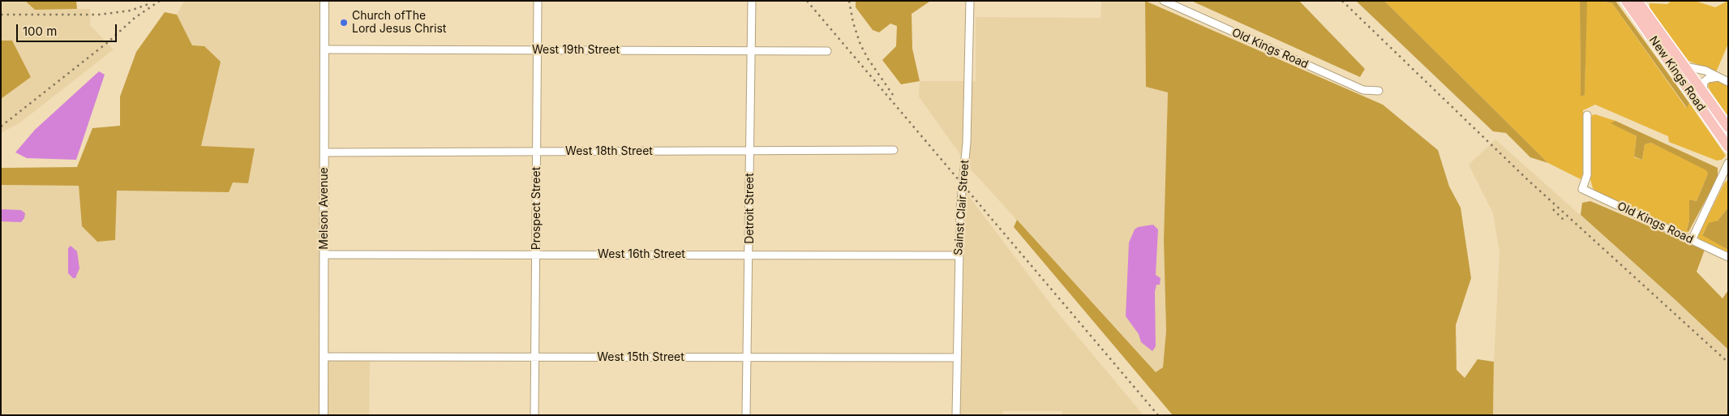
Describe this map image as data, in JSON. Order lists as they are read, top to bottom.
{
  "streets": {
    "main road": ["New Kings Road"],
    "street": [
      "Old Kings Road",
      "West 19th Street",
      "West 18th Street",
      "Sainst Clair Street",
      "Melson Avenue",
      "Prospect Street",
      "Detroit Street",
      "West 16th Street",
      "West 15th Street"
    ]
  },
  "crossings": [
    ["West 19th Street", "Melson Avenue"],
    ["West 19th Street", "Prospect Street"],
    ["West 19th Street", "Detroit Street"],
    ["West 18th Street", "Melson Avenue"],
    ["West 18th Street", "Prospect Street"],
    ["West 18th Street", "Detroit Street"],
    ["Sainst Clair Street", "West 16th Street"],
    ["Sainst Clair Street", "West 15th Street"],
    ["Melson Avenue", "West 16th Street"],
    ["Melson Avenue", "West 15th Street"],
    ["Prospect Street", "West 16th Street"],
    ["Prospect Street", "West 15th Street"],
    ["Detroit Street", "West 16th Street"],
    ["Detroit Street", "West 15th Street"]
  ],
  "places": ["Church ofThe Lord Jesus Christ"],
  "scale_bar": "100 m"
}
